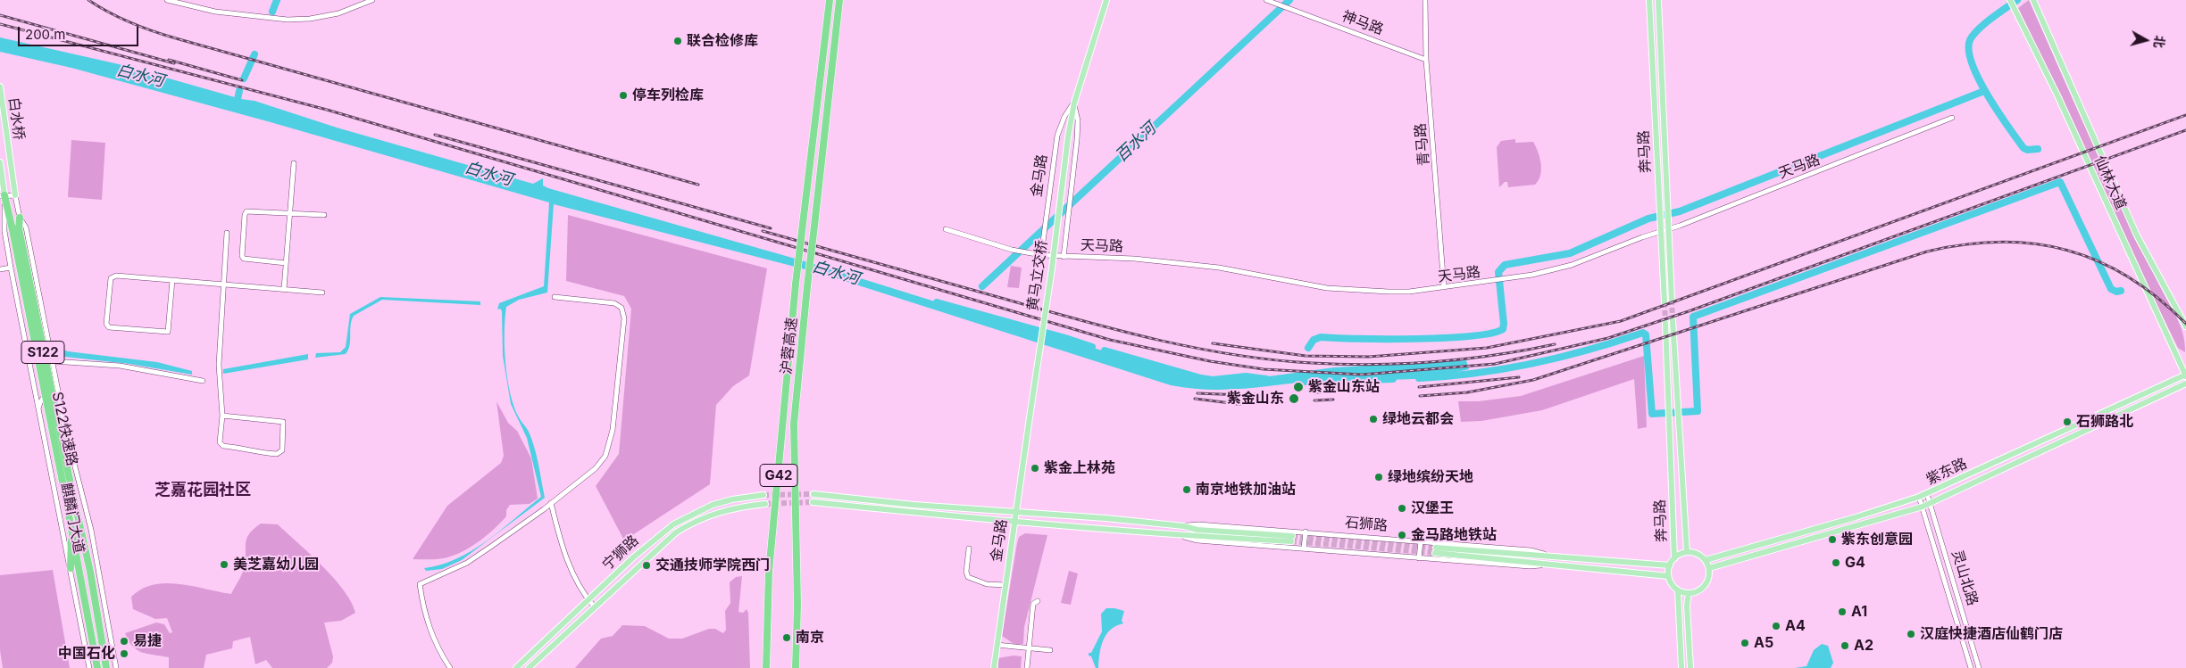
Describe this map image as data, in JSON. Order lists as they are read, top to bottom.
{
  "streets": {
    "highway": [
      "沪蓉高速",
      "S122",
      "S122快速路",
      "G42"
    ],
    "main road": [
      "白水桥",
      "奔马路",
      "金马路",
      "仙林大道",
      "黄马立交桥",
      "紫东路",
      "麒麟门大道",
      "石狮路",
      "宁狮路"
    ],
    "street": [
      "神马路",
      "青马路",
      "天马路",
      "灵山北路"
    ]
  },
  "crossings": [
    ["神马路", "青马路"],
    ["青马路", "天马路"],
    ["奔马路", "天马路"],
    ["奔马路", "紫东路"],
    ["奔马路", "石狮路"],
    ["天马路", "金马路"],
    ["金马路", "黄马立交桥"],
    ["金马路", "石狮路"],
    ["仙林大道", "紫东路"],
    ["沪蓉高速", "G42"],
    ["S122", "S122快速路"],
    ["S122", "麒麟门大道"],
    ["S122快速路", "麒麟门大道"],
    ["紫东路", "石狮路"],
    ["紫东路", "灵山北路"]
  ],
  "districts": ["芝嘉花园社区"],
  "water": ["白水河", "百水河"],
  "places": [
    "联合检修库",
    "停车列检库",
    "紫金山东站",
    "紫金山东",
    "绿地云都会",
    "石狮路北",
    "紫金上林苑",
    "绿地缤纷天地",
    "南京地铁加油站",
    "汉堡王",
    "金马路地铁站",
    "紫东创意园",
    "G4",
    "美芝嘉幼儿园",
    "交通技师学院西门",
    "A1",
    "A4",
    "汉庭快捷酒店仙鹤门店",
    "南京",
    "易捷",
    "A5",
    "A2",
    "中国石化"
  ],
  "scale_bar": "200 m",
  "north": "right"
}
